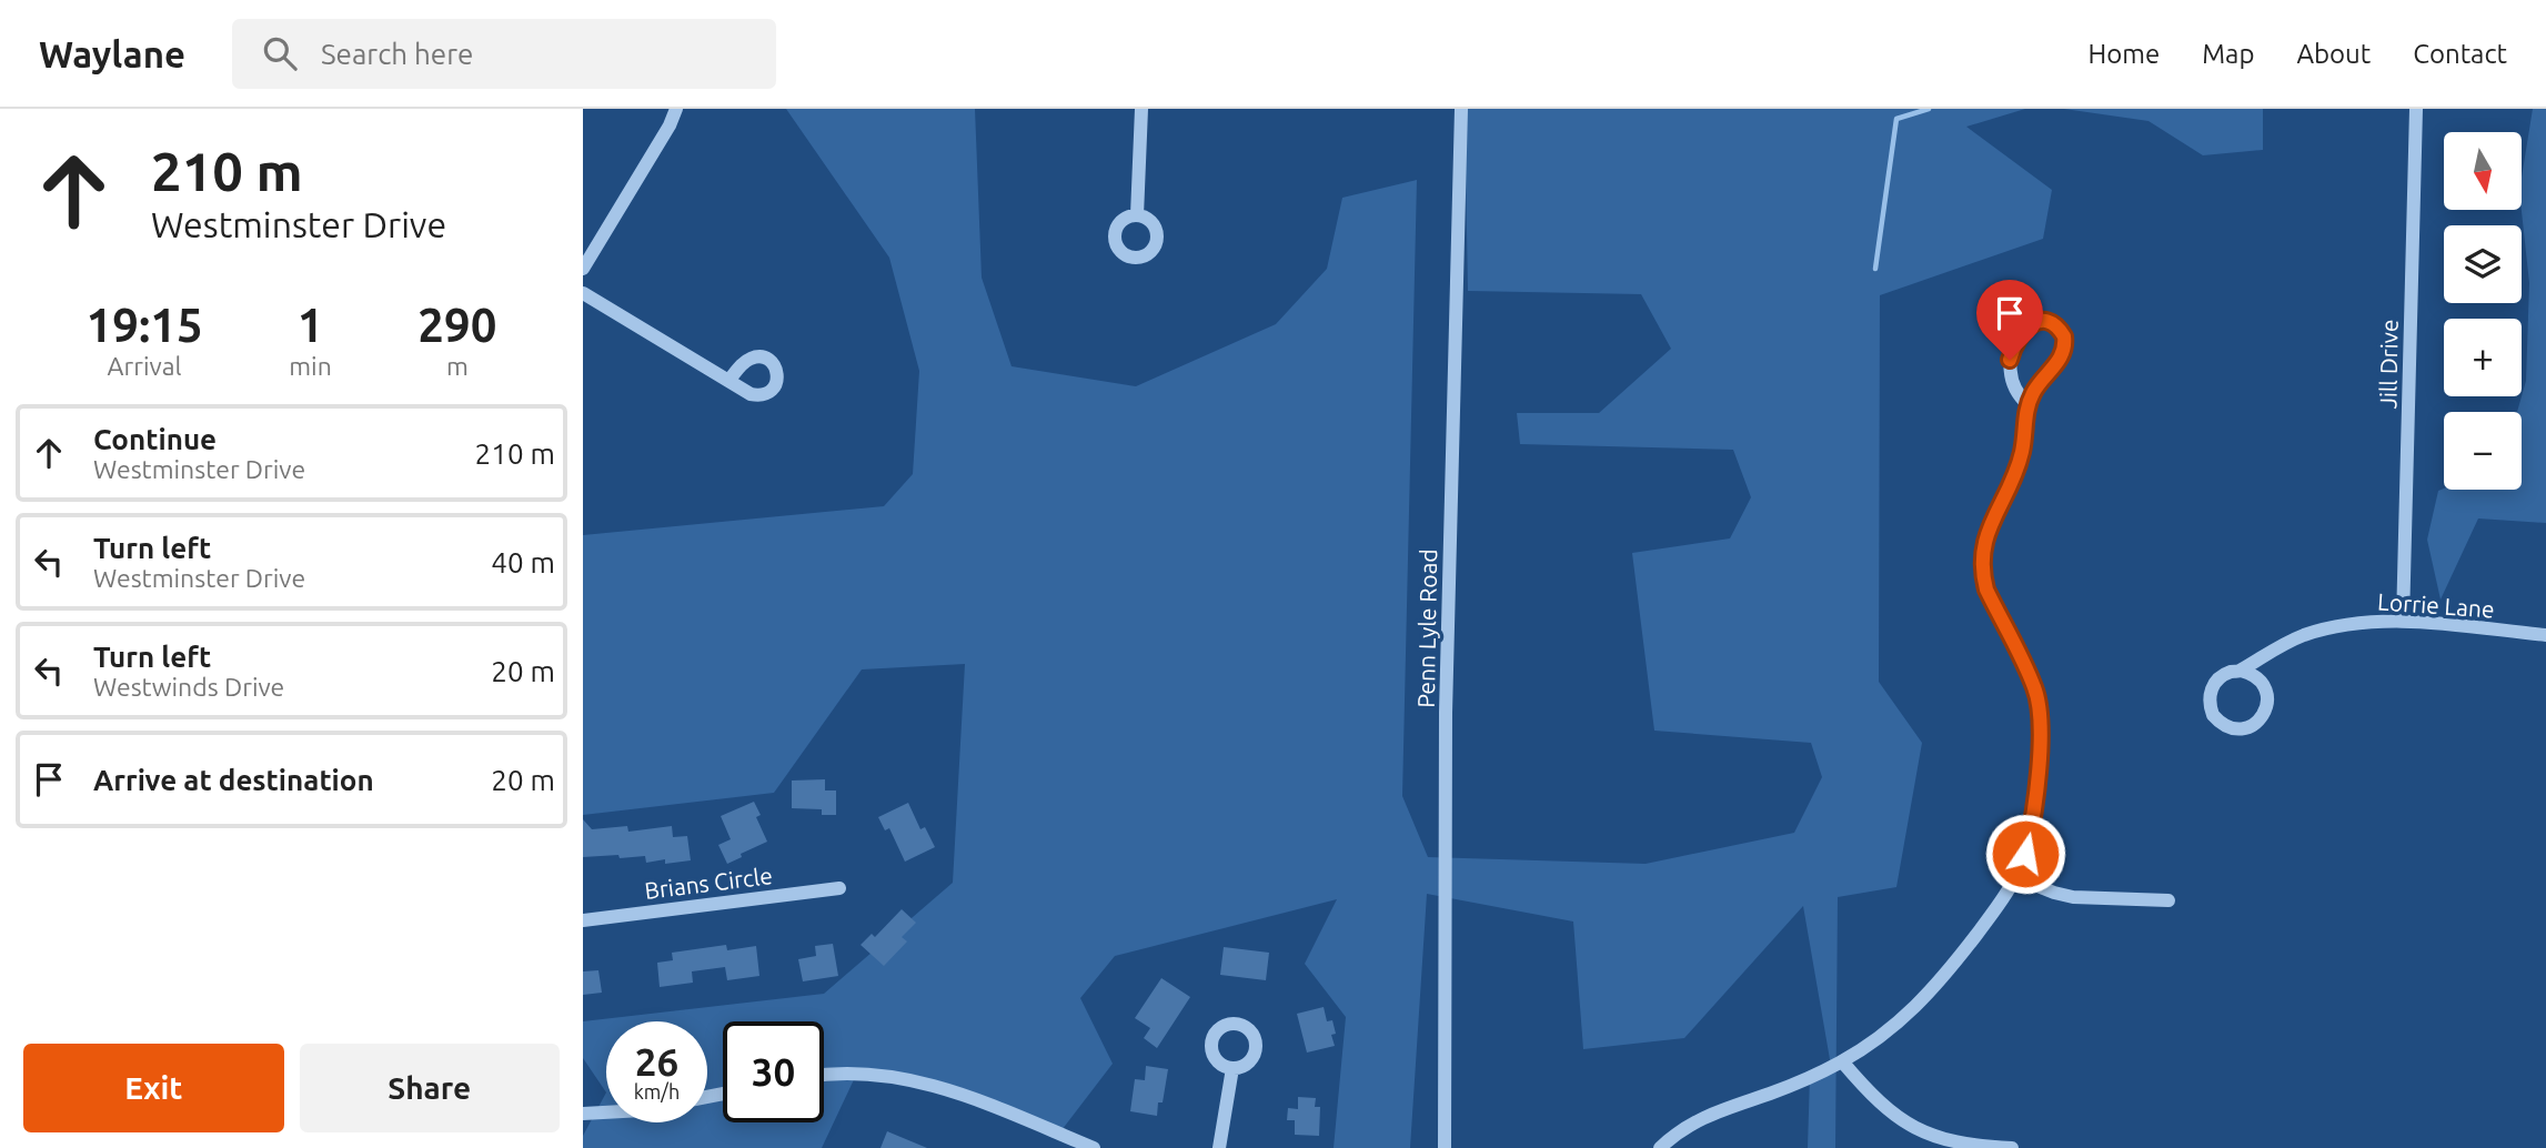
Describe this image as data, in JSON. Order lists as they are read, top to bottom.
{
  "streets": {
    "street": [
      "Jill Drive",
      "Lorrie Lane",
      "Penn Lyle Road",
      "Brians Circle"
    ]
  },
  "crossings": [
    ["Jill Drive", "Lorrie Lane"]
  ],
  "north": "bottom",
  "page": {
    "header": "Waylane",
    "search": "Search here",
    "nav": [
      "Home",
      "Map",
      "About",
      "Contact"
    ],
    "turn": ["210 m", "Westminster Drive"],
    "map_buttons": ["+", "−"],
    "eta": [
      "19:15",
      "Arrival",
      "1",
      "min",
      "290",
      "m"
    ],
    "list": [
      {
        "name": "Continue",
        "note": "Westminster Drive",
        "value": "210 m"
      },
      {
        "name": "Turn left",
        "note": "Westminster Drive",
        "value": "40 m"
      },
      {
        "name": "Turn left",
        "note": "Westwinds Drive",
        "value": "20 m"
      },
      {
        "name": "Arrive at destination",
        "value": "20 m"
      }
    ],
    "speed": "26 km/h",
    "limit": "30",
    "buttons": ["Exit", "Share"]
  }
}
